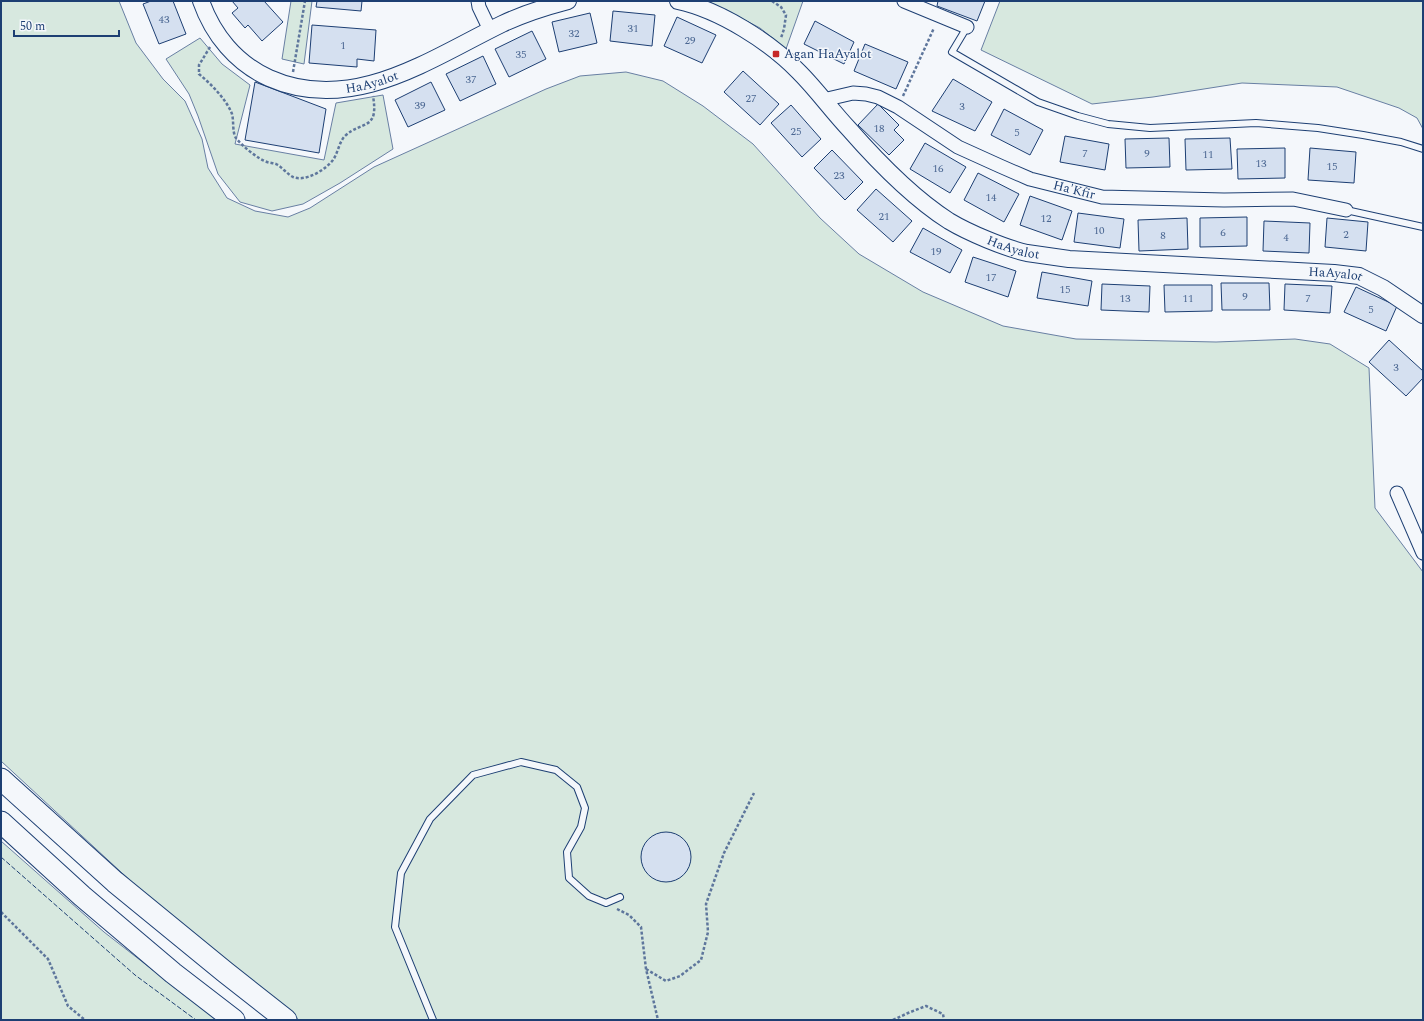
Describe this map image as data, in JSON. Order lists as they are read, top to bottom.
{
  "streets": {
    "street": ["HaAyalot", "Ha'Kfir"]
  },
  "crossings": [
    ["HaAyalot", "Ha'Kfir"]
  ],
  "places": {
    "transit": ["Agan HaAyalot"]
  },
  "house_numbers": [
    "43",
    "31",
    "32",
    "29",
    "1",
    "35",
    "37",
    "27",
    "39",
    "3",
    "18",
    "25",
    "5",
    "7",
    "9",
    "11",
    "13",
    "15",
    "16",
    "23",
    "14",
    "21",
    "12",
    "10",
    "6",
    "2",
    "8",
    "4",
    "19",
    "17",
    "15",
    "9",
    "13",
    "11",
    "7",
    "5",
    "3"
  ],
  "scale_bar": "50 m"
}
